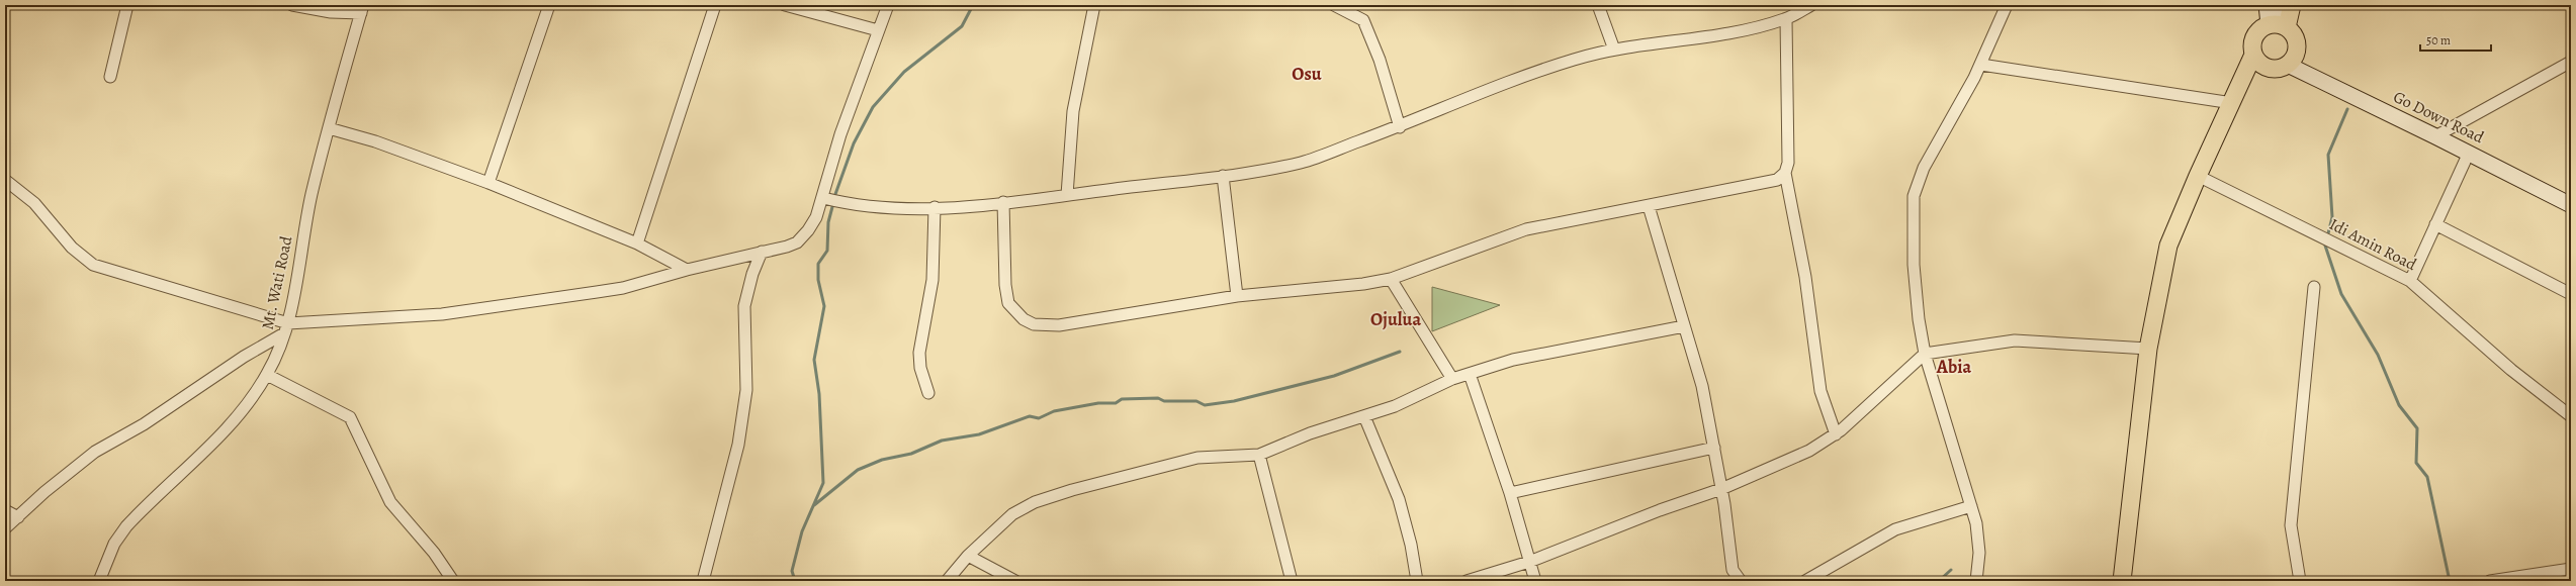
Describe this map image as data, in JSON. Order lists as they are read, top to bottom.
{
  "streets": {
    "main road": ["Go Down Road"],
    "street": ["Idi Amin Road", "Mt. Wati Road"]
  },
  "districts": ["Osu", "Ojulua", "Abia"],
  "scale_bar": "50 m"
}
